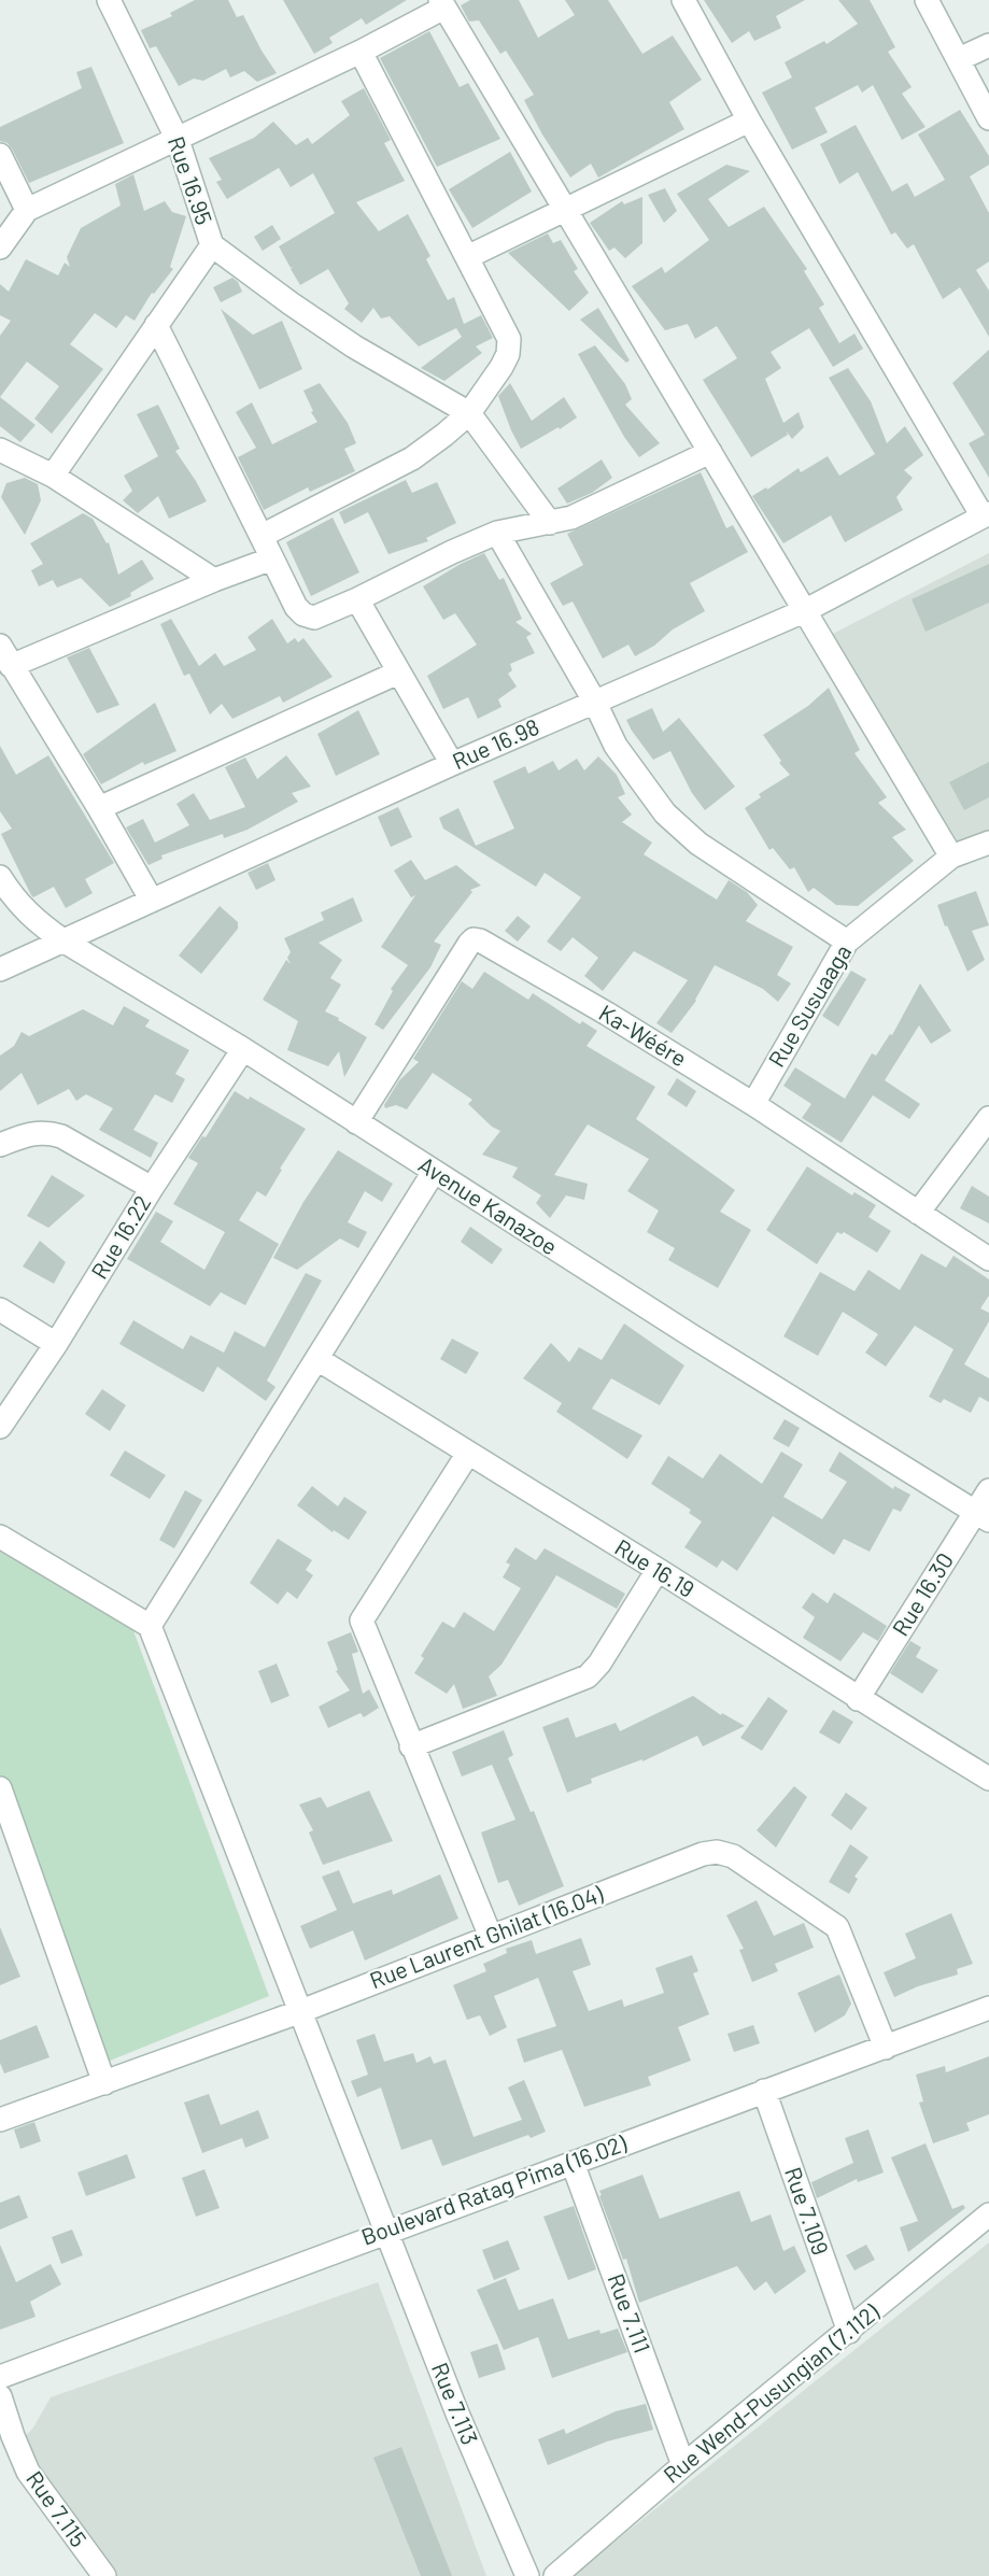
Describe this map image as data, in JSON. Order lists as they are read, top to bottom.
{
  "streets": {
    "street": [
      "Rue 16.95",
      "Rue 16.98",
      "Rue Susuaaga",
      "Ka-Wéére",
      "Avenue Kanazoe",
      "Rue 16.22",
      "Rue 16.19",
      "Rue 16.30",
      "Rue Laurent Ghilat (16.04)",
      "Boulevard Ratag Pima (16.02)",
      "Rue 7.109",
      "Rue 7.111",
      "Rue Wend-Pusungian (7.112)",
      "Rue 7.113",
      "Rue 7.115"
    ]
  },
  "crossings": [
    ["Rue 16.98", "Avenue Kanazoe"],
    ["Rue Susuaaga", "Ka-Wéére"],
    ["Ka-Wéére", "Avenue Kanazoe"],
    ["Avenue Kanazoe", "Rue 16.22"],
    ["Avenue Kanazoe", "Rue 16.30"],
    ["Rue 16.19", "Rue 16.30"],
    ["Rue Laurent Ghilat (16.04)", "Boulevard Ratag Pima (16.02)"],
    ["Rue Laurent Ghilat (16.04)", "Rue 7.113"],
    ["Boulevard Ratag Pima (16.02)", "Rue 7.109"],
    ["Boulevard Ratag Pima (16.02)", "Rue 7.111"],
    ["Boulevard Ratag Pima (16.02)", "Rue 7.113"],
    ["Rue 7.109", "Rue Wend-Pusungian (7.112)"],
    ["Rue 7.111", "Rue Wend-Pusungian (7.112)"]
  ]
}
